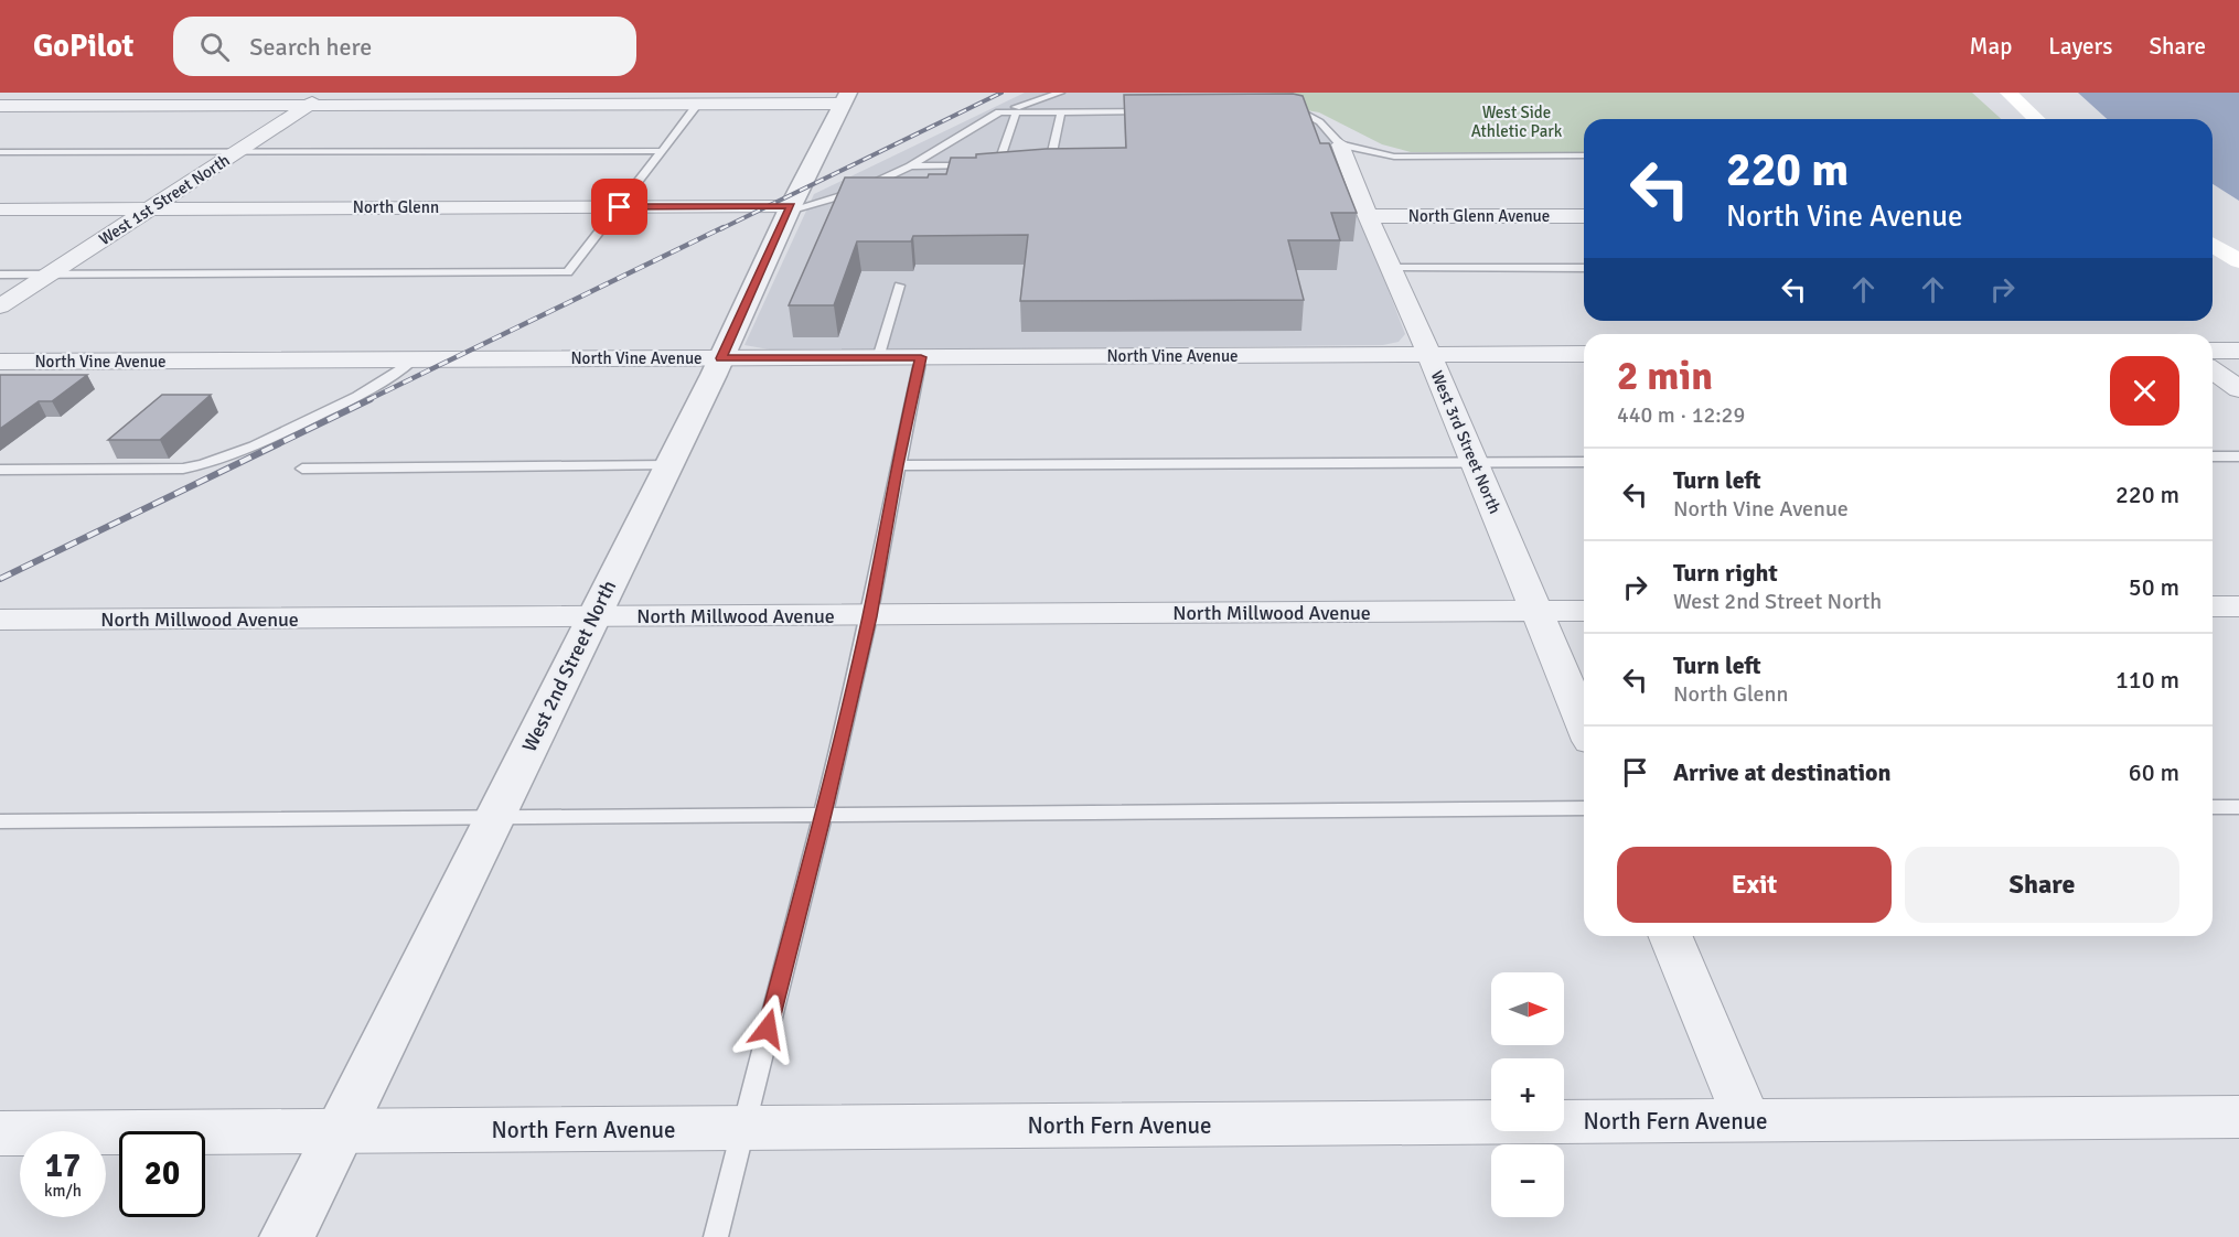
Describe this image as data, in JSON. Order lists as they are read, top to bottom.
{
  "streets": {
    "street": [
      "West 1st Street North",
      "North Glenn",
      "North Glenn Avenue",
      "North Vine Avenue",
      "West 3rd Street North",
      "North Millwood Avenue",
      "West 2nd Street North",
      "North Fern Avenue"
    ]
  },
  "crossings": [
    ["West 1st Street North", "North Glenn"],
    ["North Glenn", "West 2nd Street North"],
    ["North Glenn Avenue", "West 3rd Street North"],
    ["North Vine Avenue", "West 3rd Street North"],
    ["North Vine Avenue", "West 2nd Street North"],
    ["West 3rd Street North", "North Millwood Avenue"],
    ["North Millwood Avenue", "West 2nd Street North"],
    ["West 2nd Street North", "North Fern Avenue"]
  ],
  "parks": ["West Side Athletic Park"],
  "north": "right",
  "page": {
    "header": "GoPilot",
    "search": "Search here",
    "nav": ["Map", "Layers", "Share"],
    "turn": ["220 m", "North Vine Avenue"],
    "heading": ["2 min", "440 m · 12:29"],
    "list": [
      {
        "name": "Turn left",
        "note": "North Vine Avenue",
        "value": "220 m"
      },
      {
        "name": "Turn right",
        "note": "West 2nd Street North",
        "value": "50 m"
      },
      {
        "name": "Turn left",
        "note": "North Glenn",
        "value": "110 m"
      },
      {
        "name": "Arrive at destination",
        "value": "60 m"
      }
    ],
    "buttons": ["Exit", "Share"],
    "map_buttons": ["+", "−"],
    "speed": "17 km/h",
    "limit": "20"
  }
}
